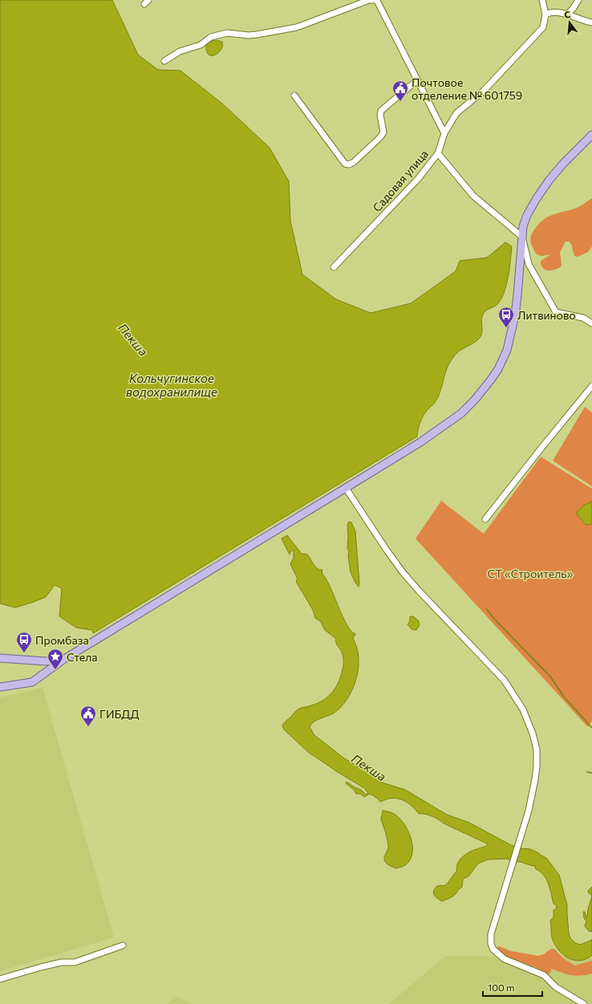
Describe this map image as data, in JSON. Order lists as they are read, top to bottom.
{
  "streets": {
    "street": ["Садовая улица"]
  },
  "water": ["Пекша", "Кольчугинское водохранилище"],
  "parks": ["СТ «Строитель»"],
  "places": {
    "public building": ["Почтовое отделение № 601759", "ГИБДД"],
    "bus stop": ["Литвиново", "Промбаза"],
    "place": ["Стела"]
  },
  "scale_bar": "100 m",
  "north": "top"
}
